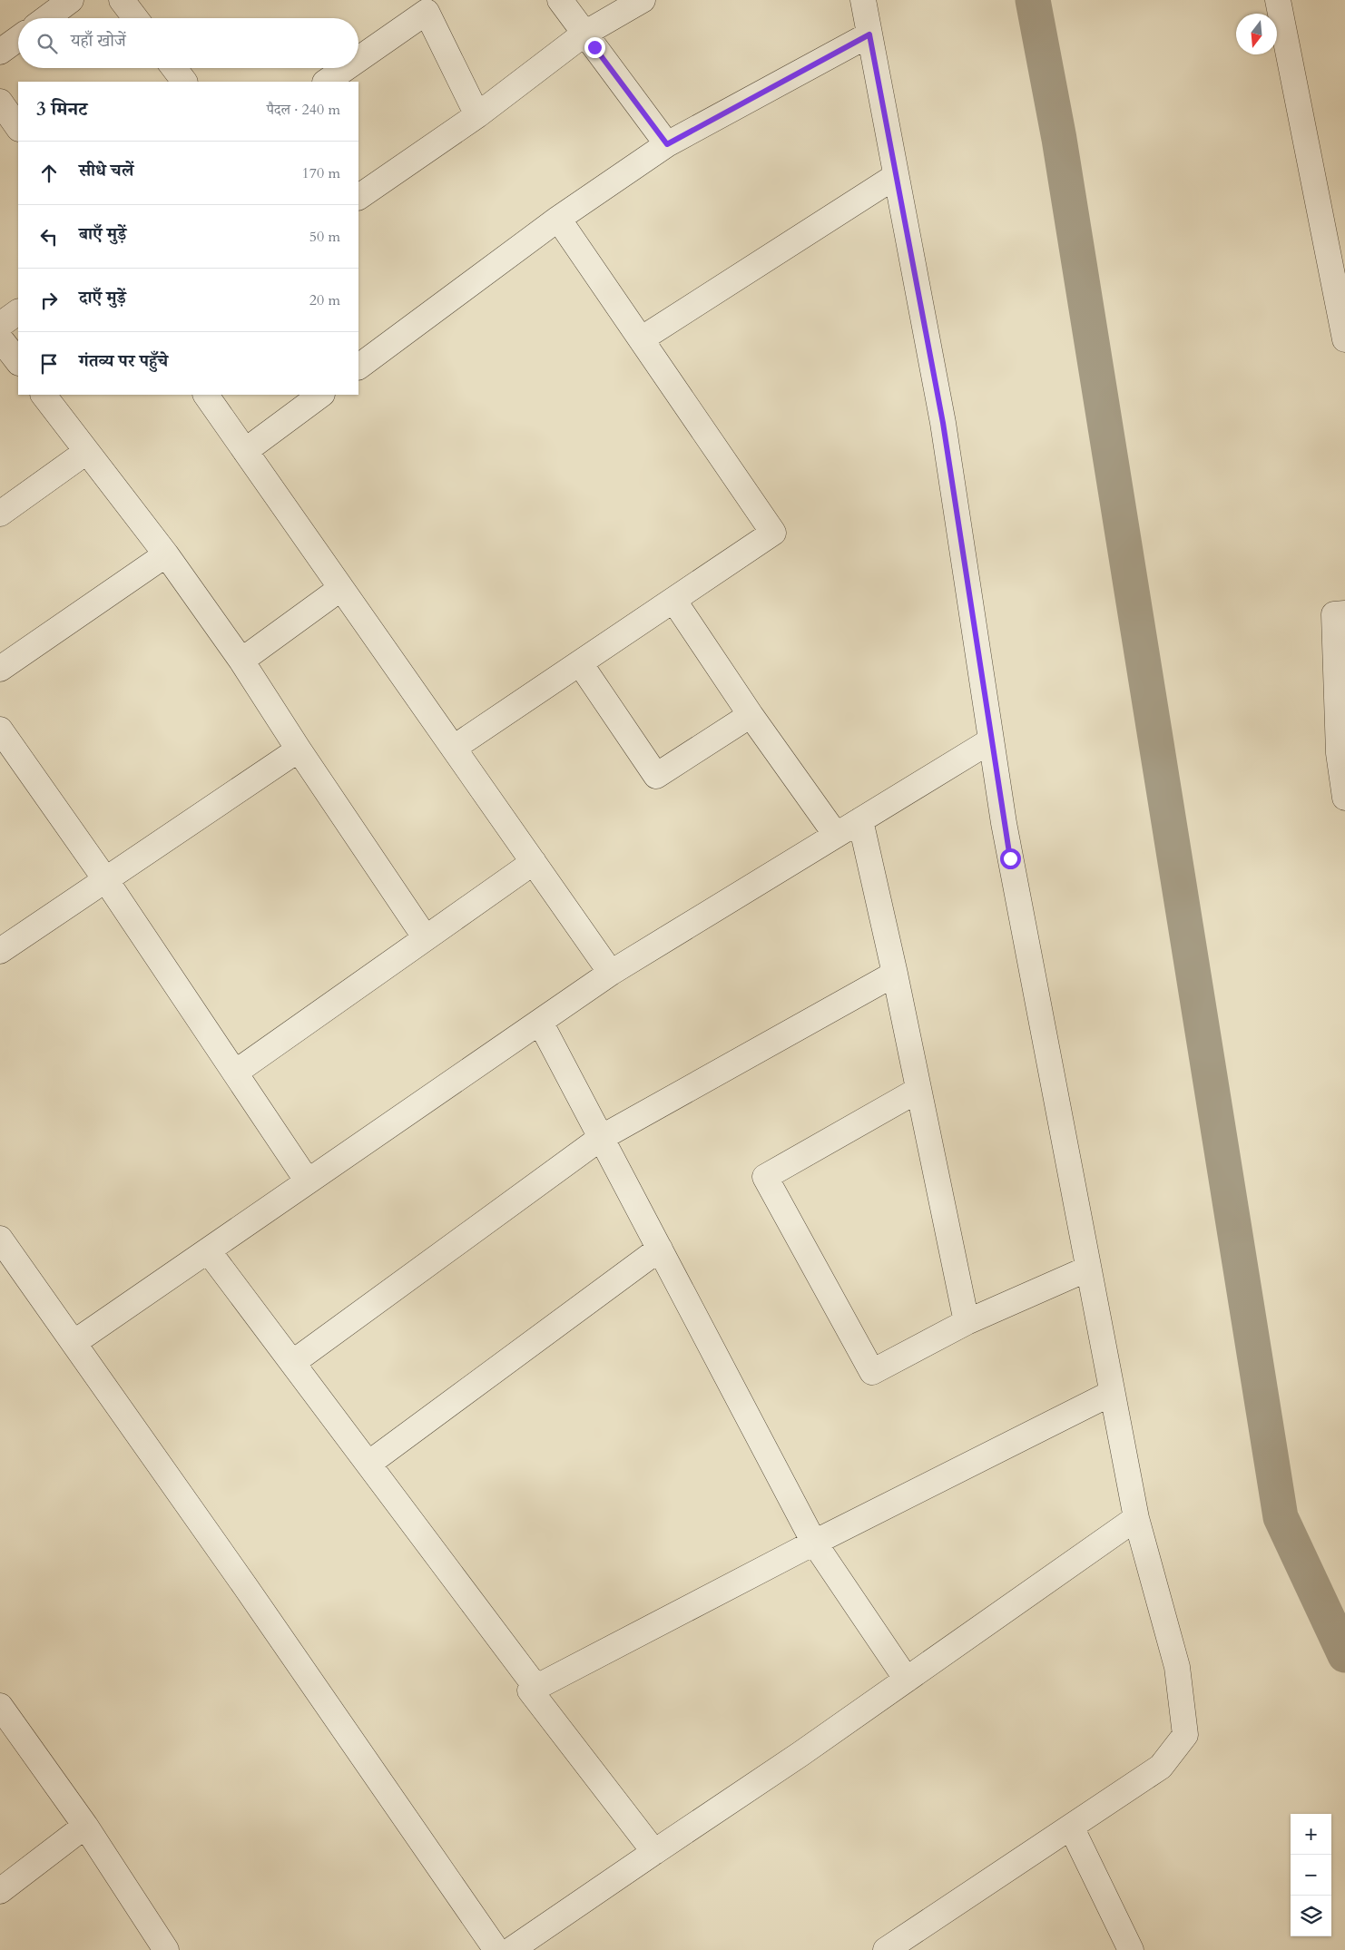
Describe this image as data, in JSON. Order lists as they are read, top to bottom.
{
  "north": "bottom",
  "page": {
    "search": "यहाँ खोजें",
    "heading": ["3 मिनट", "पैदल · 240 m"],
    "list": [
      ["सीधे चलें", "170 m"],
      ["बाएँ मुड़ें", "50 m"],
      ["दाएँ मुड़ें", "20 m"],
      "गंतव्य पर पहुँचे"
    ],
    "map_buttons": ["+", "−"]
  }
}
